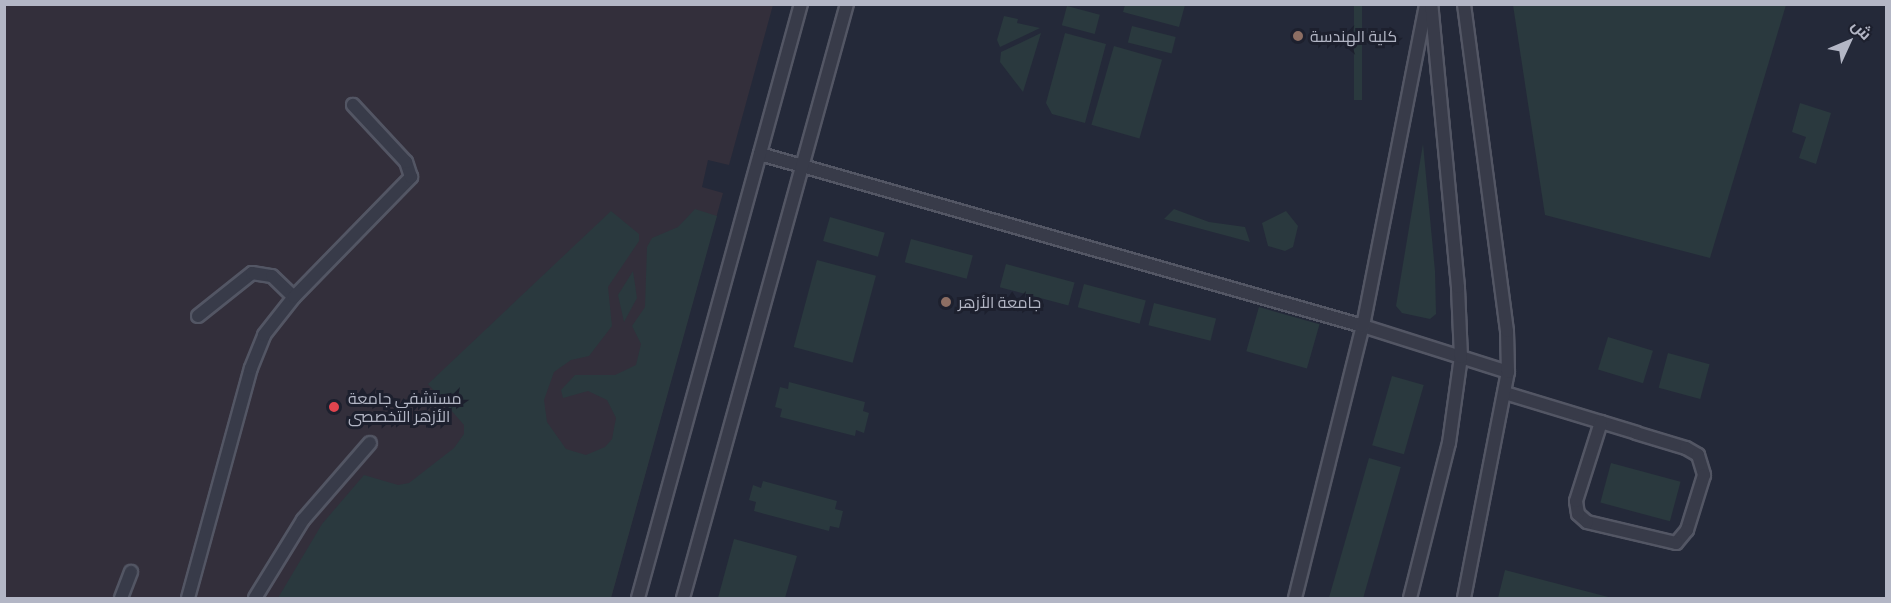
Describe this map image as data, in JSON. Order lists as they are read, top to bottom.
{
  "places": ["كلية الهندسة", "جامعة الأزهر", "مستشفى جامعة الأزهر التخصصى"],
  "north": "top right"
}
